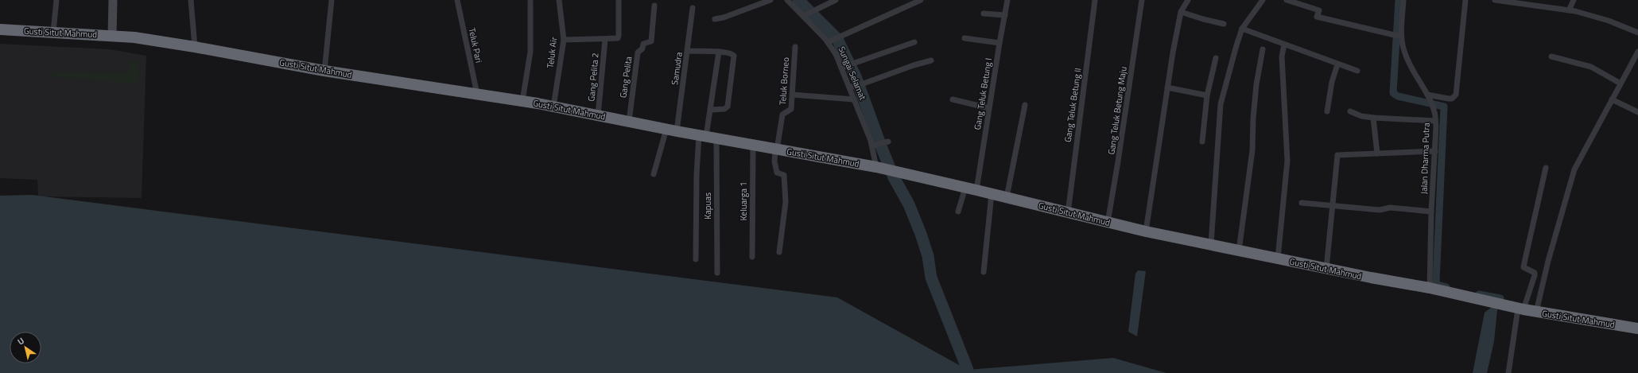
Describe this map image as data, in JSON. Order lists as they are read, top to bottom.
{
  "streets": {
    "highway": ["Gusti Situt Mahmud"],
    "street": [
      "Teluk Pari",
      "Teluk Air",
      "Samudra",
      "Sungai Selamat",
      "Gang Pelita 2",
      "Gang Pelita",
      "Teluk Borneo",
      "Gang Teluk Betung I",
      "Gang Teluk Betung II",
      "Gang Teluk Betung Maju",
      "Jalan Dharma Putra",
      "Keluarga 1",
      "Kapuas"
    ]
  },
  "crossings": [
    ["Gusti Situt Mahmud", "Teluk Pari"],
    ["Gusti Situt Mahmud", "Teluk Air"],
    ["Gusti Situt Mahmud", "Samudra"],
    ["Gusti Situt Mahmud", "Sungai Selamat"],
    ["Gusti Situt Mahmud", "Gang Pelita 2"],
    ["Gusti Situt Mahmud", "Gang Pelita"],
    ["Gusti Situt Mahmud", "Teluk Borneo"],
    ["Gusti Situt Mahmud", "Gang Teluk Betung I"],
    ["Gusti Situt Mahmud", "Gang Teluk Betung II"],
    ["Gusti Situt Mahmud", "Gang Teluk Betung Maju"],
    ["Gusti Situt Mahmud", "Jalan Dharma Putra"],
    ["Gusti Situt Mahmud", "Keluarga 1"],
    ["Gusti Situt Mahmud", "Kapuas"]
  ],
  "north": "top left"
}
